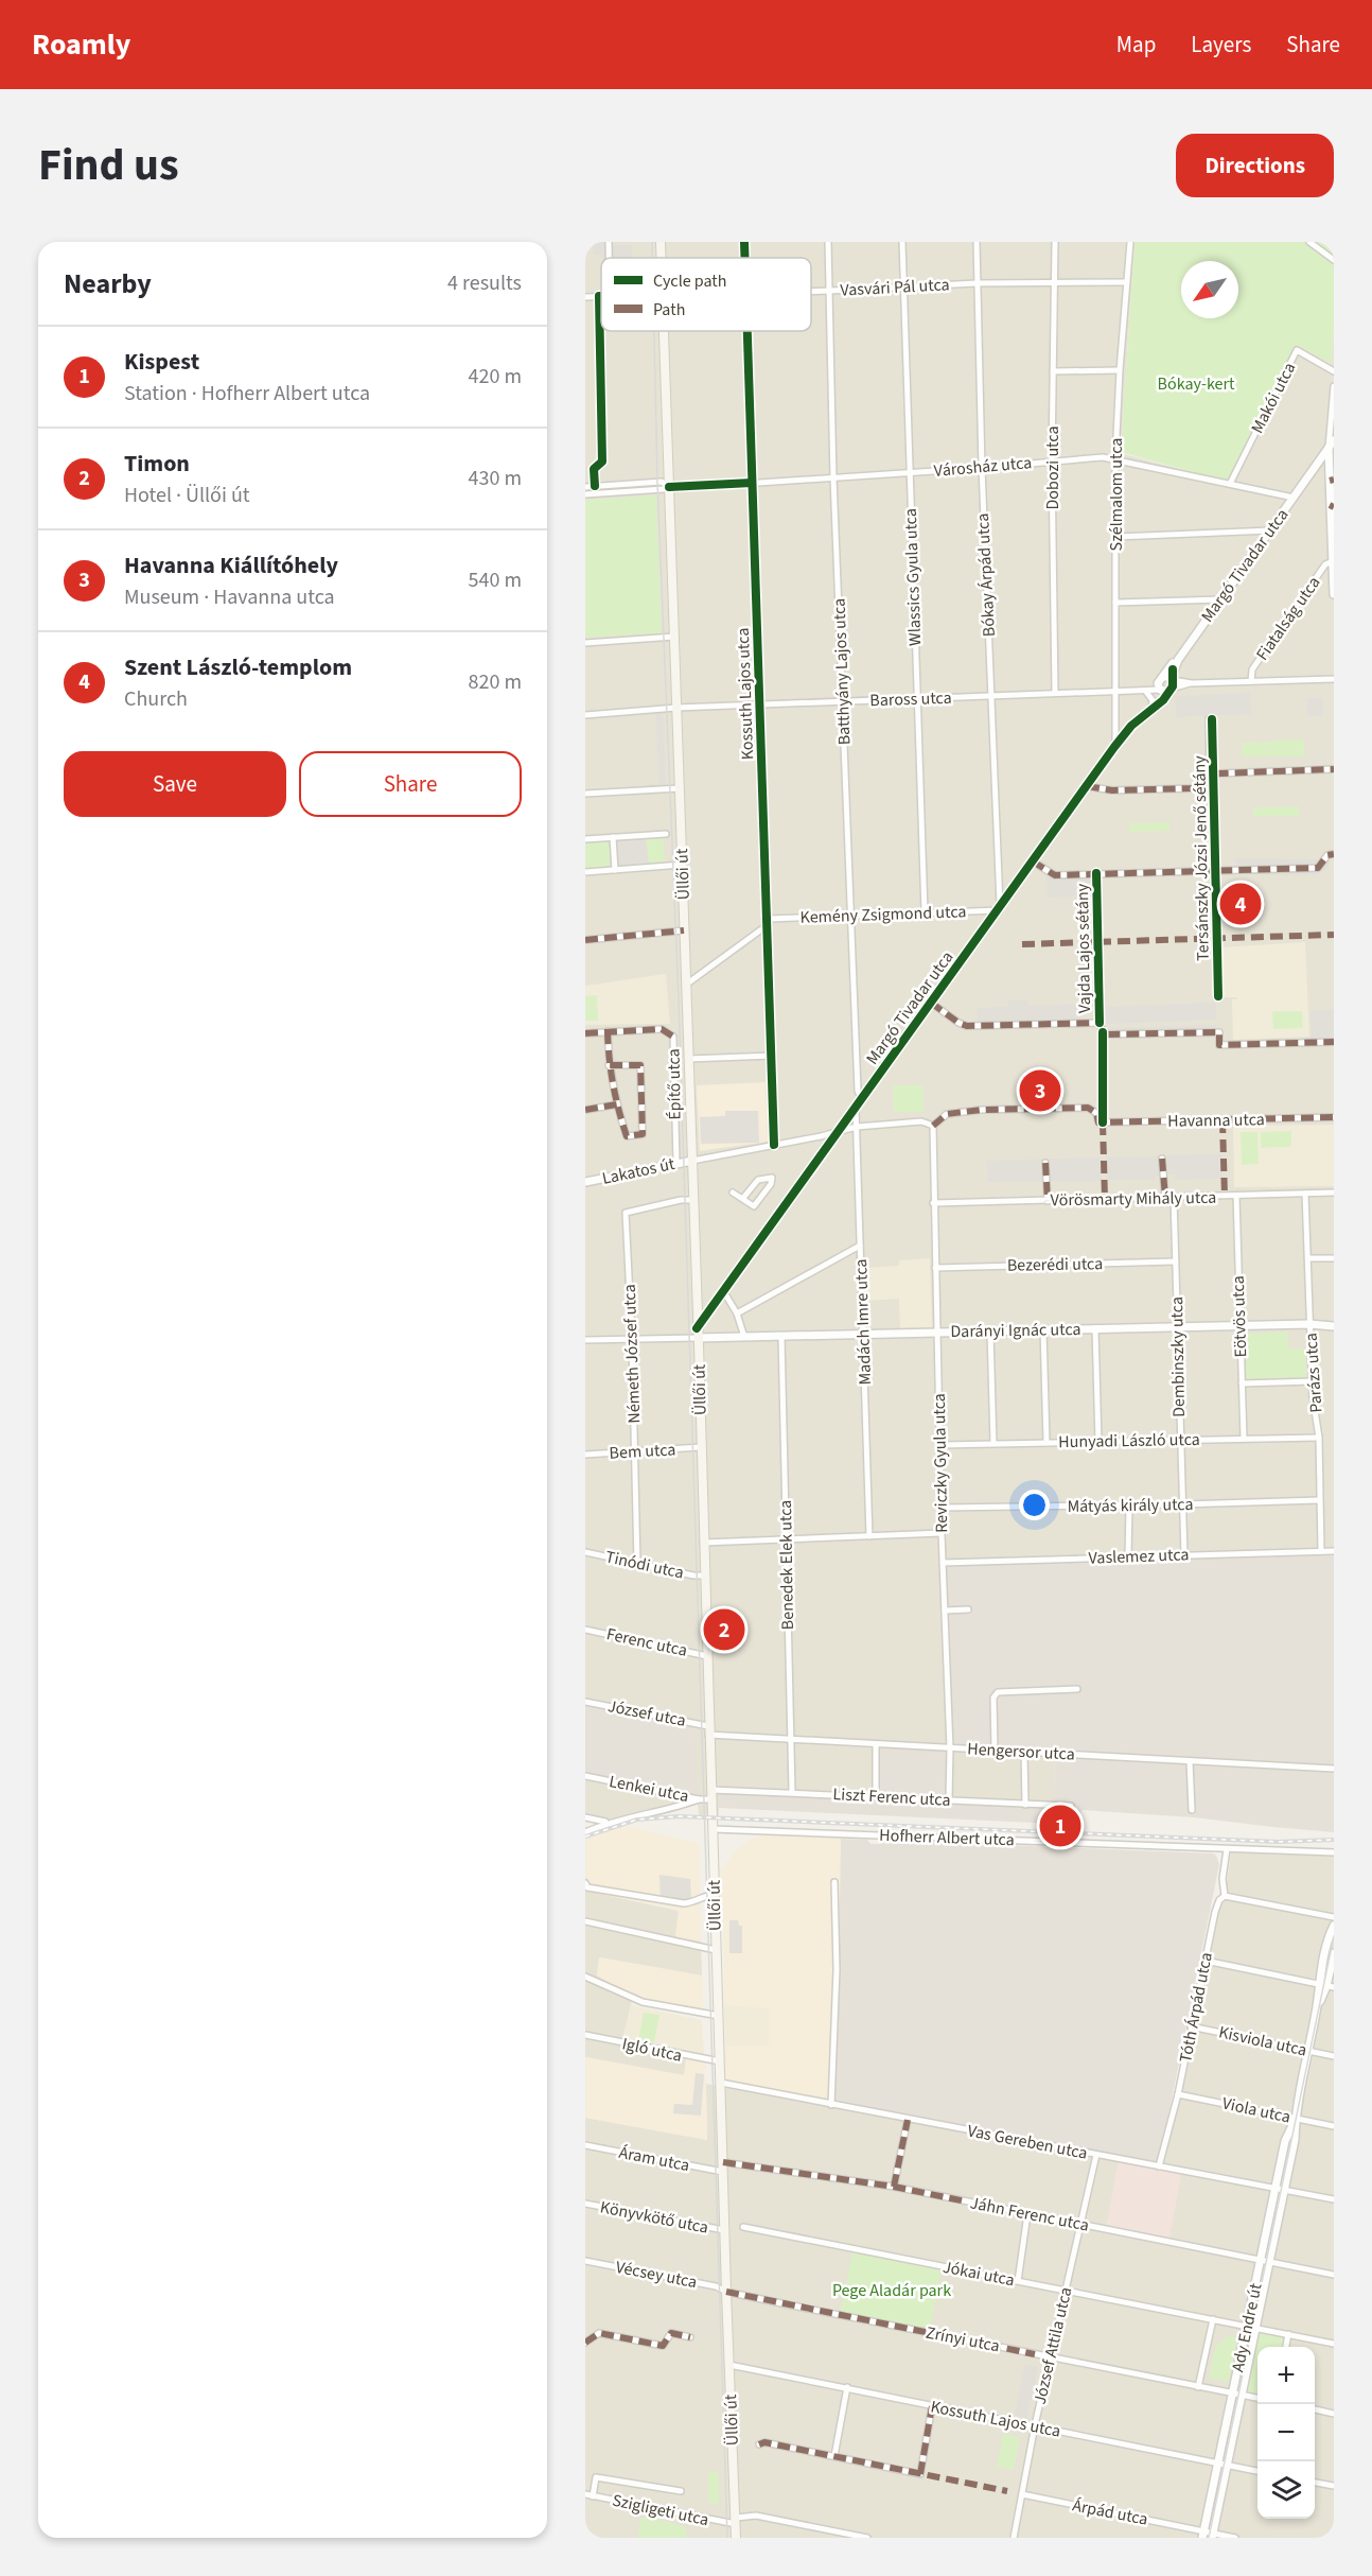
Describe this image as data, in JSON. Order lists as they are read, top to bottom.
{
  "streets": {
    "main road": ["Üllői út"],
    "street": [
      "Vasvári Pál utca",
      "Makói utca",
      "Városház utca",
      "Dobozi utca",
      "Szélmalom utca",
      "Margó Tivadar utca",
      "Bókay Árpád utca",
      "Wlassics Gyula utca",
      "Fiatalság utca",
      "Batthyány Lajos utca",
      "Kossuth Lajos utca",
      "Baross utca",
      "Kemény Zsigmond utca",
      "Építő utca",
      "Havanna utca",
      "Lakatos út",
      "Vörösmarty Mihály utca",
      "Bezerédi utca",
      "Eötvös utca",
      "Madách Imre utca",
      "Darányi Ignác utca",
      "Németh József utca",
      "Dembinszky utca",
      "Parázs utca",
      "Hunyadi László utca",
      "Bem utca",
      "Reviczky Gyula utca",
      "Mátyás király utca",
      "Vaslemez utca",
      "Tinódi utca",
      "Benedek Elek utca",
      "Ferenc utca",
      "József utca",
      "Hengersor utca",
      "Lenkei utca",
      "Liszt Ferenc utca",
      "Hofherr Albert utca",
      "Tóth Árpád utca",
      "Kisviola utca",
      "Igló utca",
      "Viola utca",
      "Vas Gereben utca",
      "Áram utca",
      "Jáhn Ferenc utca",
      "Könyvkötő utca",
      "Jókai utca",
      "Vécsey utca",
      "Ady Endre út",
      "Zrínyi utca",
      "József Attila utca",
      "Szigligeti utca",
      "Árpád utca"
    ],
    "cycle path": ["Tersánszky Józsi Jenő sétány", "Vajda Lajos sétány"]
  },
  "crossings": [
    ["Vasvári Pál utca", "Dobozi utca"],
    ["Vasvári Pál utca", "Szélmalom utca"],
    ["Vasvári Pál utca", "Bókay Árpád utca"],
    ["Vasvári Pál utca", "Wlassics Gyula utca"],
    ["Vasvári Pál utca", "Batthyány Lajos utca"],
    ["Makói utca", "Városház utca"],
    ["Városház utca", "Dobozi utca"],
    ["Városház utca", "Szélmalom utca"],
    ["Városház utca", "Margó Tivadar utca"],
    ["Városház utca", "Bókay Árpád utca"],
    ["Városház utca", "Wlassics Gyula utca"],
    ["Városház utca", "Batthyány Lajos utca"],
    ["Városház utca", "Kossuth Lajos utca"],
    ["Városház utca", "Üllői út"],
    ["Dobozi utca", "Baross utca"],
    ["Szélmalom utca", "Margó Tivadar utca"],
    ["Szélmalom utca", "Baross utca"],
    ["Margó Tivadar utca", "Bókay Árpád utca"],
    ["Margó Tivadar utca", "Batthyány Lajos utca"],
    ["Margó Tivadar utca", "Baross utca"],
    ["Margó Tivadar utca", "Üllői út"],
    ["Margó Tivadar utca", "Kemény Zsigmond utca"],
    ["Margó Tivadar utca", "Madách Imre utca"],
    ["Bókay Árpád utca", "Baross utca"],
    ["Bókay Árpád utca", "Kemény Zsigmond utca"],
    ["Wlassics Gyula utca", "Baross utca"],
    ["Wlassics Gyula utca", "Kemény Zsigmond utca"],
    ["Fiatalság utca", "Baross utca"],
    ["Batthyány Lajos utca", "Baross utca"],
    ["Batthyány Lajos utca", "Kemény Zsigmond utca"],
    ["Kossuth Lajos utca", "Baross utca"],
    ["Kossuth Lajos utca", "Üllői út"],
    ["Kossuth Lajos utca", "Kemény Zsigmond utca"],
    ["Kossuth Lajos utca", "Ady Endre út"],
    ["Kossuth Lajos utca", "József Attila utca"],
    ["Baross utca", "Üllői út"],
    ["Üllői út", "Lakatos út"],
    ["Üllői út", "Darányi Ignác utca"],
    ["Üllői út", "Németh József utca"],
    ["Üllői út", "Bem utca"],
    ["Üllői út", "Tinódi utca"],
    ["Üllői út", "Ferenc utca"],
    ["Üllői út", "József utca"],
    ["Üllői út", "Hengersor utca"],
    ["Üllői út", "Lenkei utca"],
    ["Üllői út", "Liszt Ferenc utca"],
    ["Üllői út", "Hofherr Albert utca"],
    ["Üllői út", "Igló utca"],
    ["Üllői út", "Vas Gereben utca"],
    ["Üllői út", "Áram utca"],
    ["Üllői út", "Jáhn Ferenc utca"],
    ["Üllői út", "Könyvkötő utca"],
    ["Üllői út", "Vécsey utca"],
    ["Üllői út", "Zrínyi utca"],
    ["Üllői út", "Szigligeti utca"],
    ["Építő utca", "Lakatos út"],
    ["Havanna utca", "Reviczky Gyula utca"],
    ["Vörösmarty Mihály utca", "Eötvös utca"],
    ["Vörösmarty Mihály utca", "Dembinszky utca"],
    ["Vörösmarty Mihály utca", "Parázs utca"],
    ["Vörösmarty Mihály utca", "Reviczky Gyula utca"],
    ["Bezerédi utca", "Dembinszky utca"],
    ["Bezerédi utca", "Reviczky Gyula utca"],
    ["Eötvös utca", "Darányi Ignác utca"],
    ["Eötvös utca", "Hunyadi László utca"],
    ["Madách Imre utca", "Darányi Ignác utca"],
    ["Darányi Ignác utca", "Dembinszky utca"],
    ["Darányi Ignác utca", "Parázs utca"],
    ["Darányi Ignác utca", "Reviczky Gyula utca"],
    ["Darányi Ignác utca", "Benedek Elek utca"],
    ["Németh József utca", "Bem utca"],
    ["Németh József utca", "Tinódi utca"],
    ["Dembinszky utca", "Hunyadi László utca"],
    ["Dembinszky utca", "Mátyás király utca"],
    ["Dembinszky utca", "Vaslemez utca"],
    ["Parázs utca", "Hunyadi László utca"],
    ["Parázs utca", "Mátyás király utca"],
    ["Parázs utca", "Vaslemez utca"],
    ["Hunyadi László utca", "Reviczky Gyula utca"],
    ["Reviczky Gyula utca", "Mátyás király utca"],
    ["Reviczky Gyula utca", "Vaslemez utca"],
    ["Reviczky Gyula utca", "Hengersor utca"],
    ["Reviczky Gyula utca", "Liszt Ferenc utca"],
    ["Benedek Elek utca", "Hengersor utca"],
    ["Benedek Elek utca", "Liszt Ferenc utca"],
    ["József utca", "Hengersor utca"],
    ["Hofherr Albert utca", "Tóth Árpád utca"],
    ["Tóth Árpád utca", "Kisviola utca"],
    ["Tóth Árpád utca", "Viola utca"],
    ["Tóth Árpád utca", "Vas Gereben utca"],
    ["Kisviola utca", "Ady Endre út"],
    ["Viola utca", "Ady Endre út"],
    ["Vas Gereben utca", "Ady Endre út"],
    ["Vas Gereben utca", "József Attila utca"],
    ["Jáhn Ferenc utca", "Ady Endre út"],
    ["Jáhn Ferenc utca", "József Attila utca"],
    ["Jókai utca", "Ady Endre út"],
    ["Jókai utca", "József Attila utca"],
    ["Vécsey utca", "Zrínyi utca"],
    ["Ady Endre út", "Zrínyi utca"],
    ["Ady Endre út", "Árpád utca"],
    ["Zrínyi utca", "József Attila utca"],
    ["József Attila utca", "Árpád utca"]
  ],
  "parks": ["Bókay-kert", "Pege Aladár park"],
  "legend": ["Cycle path", "Path"],
  "north": "bottom left",
  "page": {
    "header": "Roamly",
    "nav": ["Map", "Layers", "Share"],
    "title": "Find us",
    "buttons": [
      "Directions",
      ["Save", "Share"]
    ],
    "heading": ["Nearby", "4 results"],
    "list": [
      {
        "mark": "1",
        "name": "Kispest",
        "note": "Station · Hofherr Albert utca",
        "value": "420 m"
      },
      {
        "mark": "2",
        "name": "Timon",
        "note": "Hotel · Üllői út",
        "value": "430 m"
      },
      {
        "mark": "3",
        "name": "Havanna Kiállítóhely",
        "note": "Museum · Havanna utca",
        "value": "540 m"
      },
      {
        "mark": "4",
        "name": "Szent László-templom",
        "note": "Church",
        "value": "820 m"
      }
    ],
    "pins": [
      "4",
      "3",
      "2",
      "1"
    ],
    "map_buttons": ["+", "−"]
  }
}
